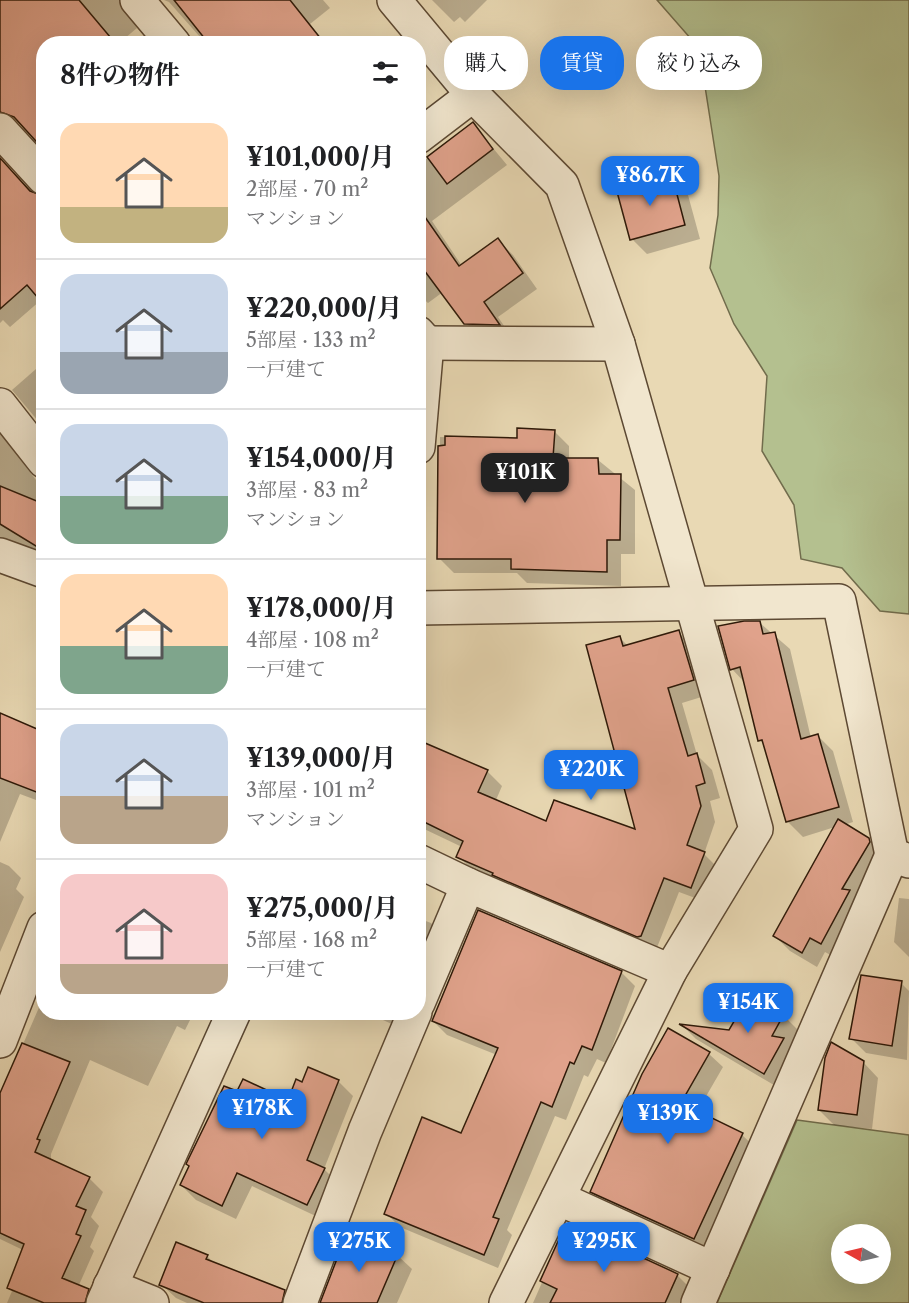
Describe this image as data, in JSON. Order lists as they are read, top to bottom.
{
  "north": "left",
  "page": {
    "chip": ["購入", "賃貸", "絞り込み"],
    "heading": "8件の物件",
    "list": [
      {
        "name": "¥101,000/月",
        "note": "2部屋 · 70 m² · マンション"
      },
      {
        "name": "¥220,000/月",
        "note": "5部屋 · 133 m² · 一戸建て"
      },
      {
        "name": "¥154,000/月",
        "note": "3部屋 · 83 m² · マンション"
      },
      {
        "name": "¥178,000/月",
        "note": "4部屋 · 108 m² · 一戸建て"
      },
      {
        "name": "¥139,000/月",
        "note": "3部屋 · 101 m² · マンション"
      },
      {
        "name": "¥275,000/月",
        "note": "5部屋 · 168 m² · 一戸建て"
      }
    ],
    "price": [
      "¥86.7K",
      "¥101K",
      "¥220K",
      "¥154K",
      "¥178K",
      "¥139K",
      "¥275K",
      "¥295K"
    ]
  }
}
